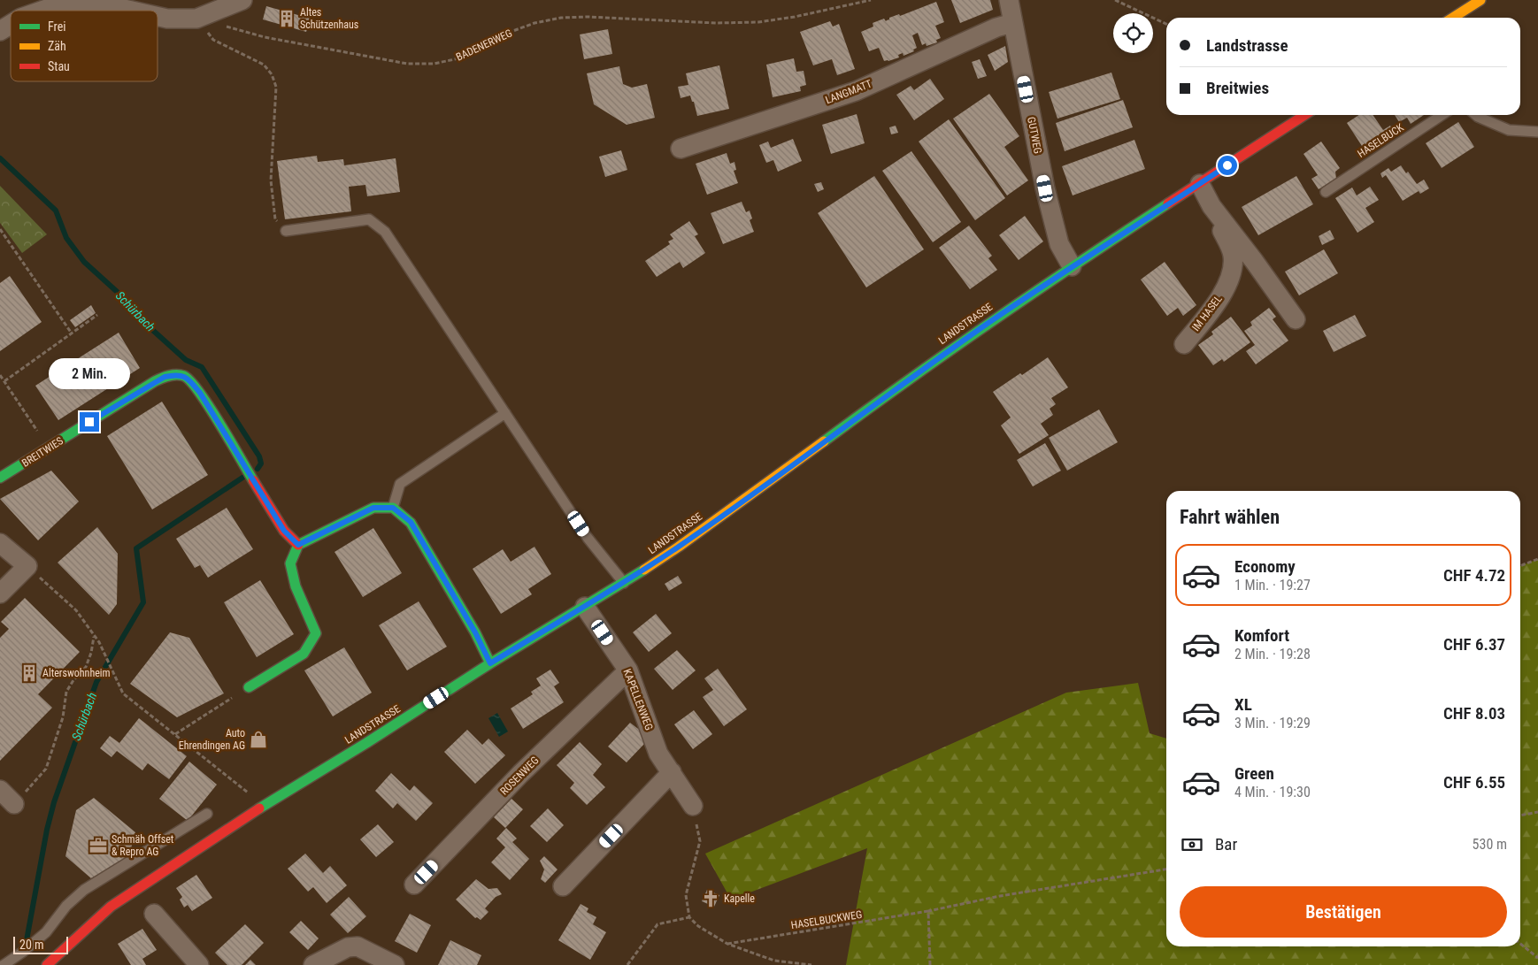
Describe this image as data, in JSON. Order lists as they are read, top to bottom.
{
  "streets": {
    "main road": ["LANDSTRASSE", "BREITWIES"],
    "street": [
      "LANGMATT",
      "GUTWEG",
      "IM HASEL",
      "KAPELLENWEG",
      "ROSENWEG"
    ],
    "lane": ["HASELBUCK"],
    "path": ["BADENERWEG", "HASELBUCKWEG"]
  },
  "crossings": [
    ["LANGMATT", "GUTWEG"],
    ["GUTWEG", "LANDSTRASSE"],
    ["IM HASEL", "LANDSTRASSE"],
    ["LANDSTRASSE", "KAPELLENWEG"],
    ["KAPELLENWEG", "ROSENWEG"]
  ],
  "water": ["Schürbach"],
  "places": {
    "building": ["Altes Schützenhaus", "Alterswohnheim"],
    "shop": ["Auto Ehrendingen AG"],
    "office": ["Schmäh Offset & Repro AG"],
    "church": ["Kapelle"]
  },
  "legend": ["Frei", "Zäh", "Stau"],
  "scale_bar": "20 m",
  "page": {
    "banner": ["Landstrasse", "Breitwies"],
    "bubble": "2 Min.",
    "heading": "Fahrt wählen",
    "list": [
      {
        "name": "Economy",
        "note": "1 Min. · 19:27",
        "value": "CHF 4.72"
      },
      {
        "name": "Komfort",
        "note": "2 Min. · 19:28",
        "value": "CHF 6.37"
      },
      {
        "name": "XL",
        "note": "3 Min. · 19:29",
        "value": "CHF 8.03"
      },
      {
        "name": "Green",
        "note": "4 Min. · 19:30",
        "value": "CHF 6.55"
      }
    ],
    "pay": ["Bar", "530 m"],
    "buttons": "Bestätigen",
    "scale": "20 m"
  }
}
